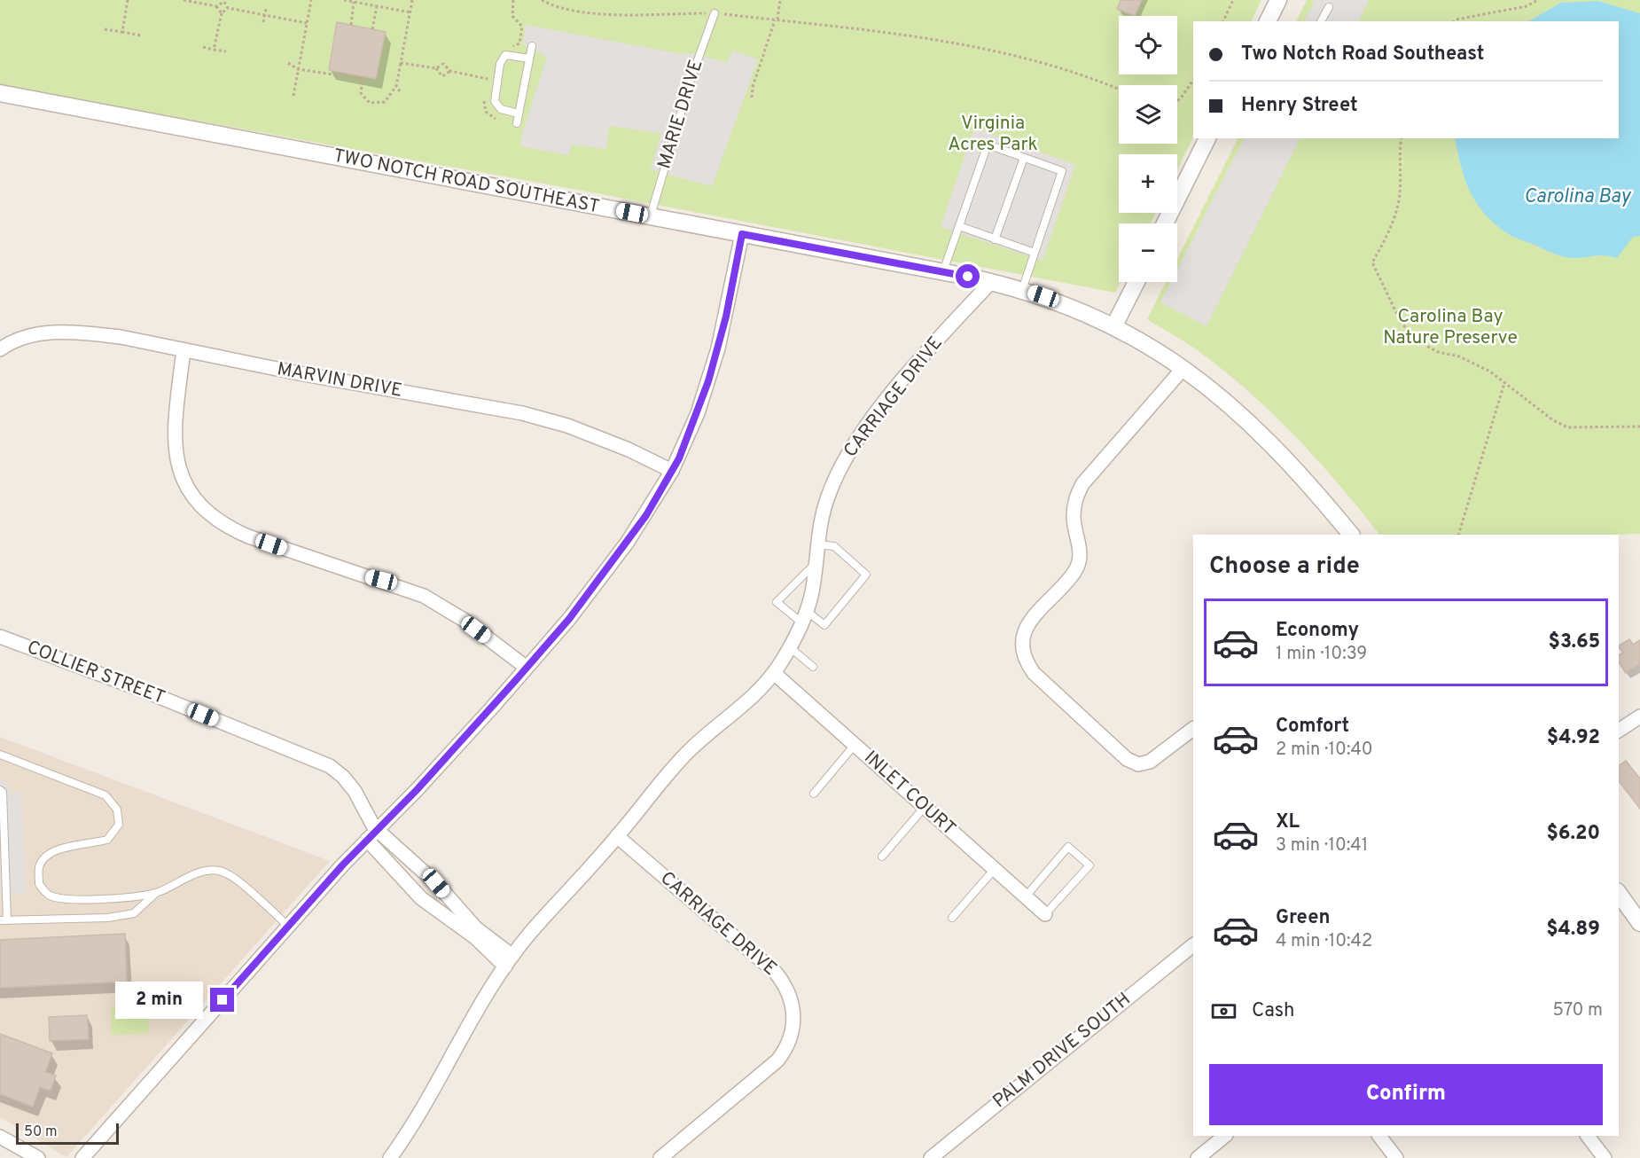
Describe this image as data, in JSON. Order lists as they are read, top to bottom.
{
  "streets": {
    "street": [
      "TWO NOTCH ROAD SOUTHEAST",
      "MARVIN DRIVE",
      "CARRIAGE DRIVE",
      "COLLIER STREET",
      "INLET COURT",
      "PALM DRIVE SOUTH"
    ],
    "lane": ["MARIE DRIVE"]
  },
  "crossings": [
    ["MARIE DRIVE", "TWO NOTCH ROAD SOUTHEAST"],
    ["TWO NOTCH ROAD SOUTHEAST", "CARRIAGE DRIVE"],
    ["CARRIAGE DRIVE", "COLLIER STREET"],
    ["CARRIAGE DRIVE", "INLET COURT"]
  ],
  "water": ["Carolina Bay"],
  "parks": ["Virginia Acres Park", "Carolina Bay Nature Preserve"],
  "scale_bar": "50 m",
  "page": {
    "map_buttons": ["+", "−"],
    "banner": ["Two Notch Road Southeast", "Henry Street"],
    "heading": "Choose a ride",
    "list": [
      {
        "name": "Economy",
        "note": "1 min · 10:39",
        "value": "$3.65"
      },
      {
        "name": "Comfort",
        "note": "2 min · 10:40",
        "value": "$4.92"
      },
      {
        "name": "XL",
        "note": "3 min · 10:41",
        "value": "$6.20"
      },
      {
        "name": "Green",
        "note": "4 min · 10:42",
        "value": "$4.89"
      }
    ],
    "bubble": "2 min",
    "pay": ["Cash", "570 m"],
    "buttons": "Confirm",
    "scale": "50 m"
  }
}
